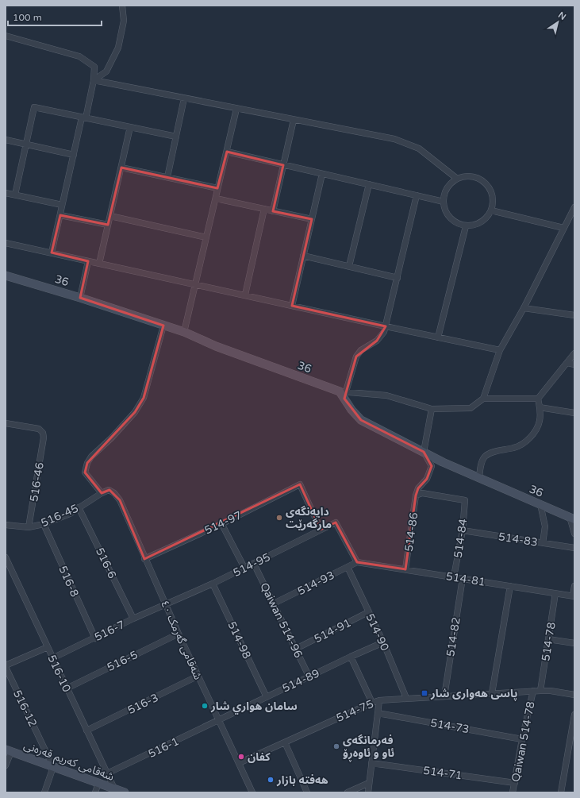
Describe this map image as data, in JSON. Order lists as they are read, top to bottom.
{
  "streets": {
    "street": [
      "36",
      "516-46",
      "516-45",
      "514-97",
      "514-86",
      "514-84",
      "514-83",
      "516-6",
      "514-95",
      "514-81",
      "516-8",
      "514-93",
      "Qaiwan 514-96",
      "516-7",
      "514-91",
      "514-90",
      "514-82",
      "شەقامی گەرمک ٤٠",
      "514-98",
      "514-78",
      "516-5",
      "516-10",
      "514-89",
      "516-3",
      "516-12",
      "514-75",
      "514-73",
      "Qaiwan 514-78",
      "516-1",
      "شەقامی کەریم قەرەنی",
      "514-71"
    ]
  },
  "crossings": [
    ["516-46", "516-45"],
    ["516-45", "516-6"],
    ["516-45", "516-8"],
    ["516-45", "شەقامی گەرمک ٤٠"],
    ["514-97", "514-95"],
    ["514-97", "شەقامی گەرمک ٤٠"],
    ["514-86", "514-84"],
    ["514-86", "514-81"],
    ["514-84", "514-83"],
    ["514-84", "514-81"],
    ["516-6", "516-7"],
    ["514-95", "514-81"],
    ["514-95", "514-93"],
    ["514-95", "Qaiwan 514-96"],
    ["514-95", "516-7"],
    ["514-95", "شەقامی گەرمک ٤٠"],
    ["514-95", "514-98"],
    ["514-81", "514-93"],
    ["514-81", "514-82"],
    ["514-81", "514-78"],
    ["516-8", "516-7"],
    ["514-93", "Qaiwan 514-96"],
    ["514-93", "514-90"],
    ["Qaiwan 514-96", "514-91"],
    ["Qaiwan 514-96", "514-89"],
    ["516-7", "شەقامی گەرمک ٤٠"],
    ["516-7", "516-10"],
    ["514-91", "514-90"],
    ["514-90", "514-89"],
    ["514-90", "514-75"],
    ["514-82", "514-75"],
    ["شەقامی گەرمک ٤٠", "516-5"],
    ["شەقامی گەرمک ٤٠", "514-89"],
    ["شەقامی گەرمک ٤٠", "516-3"],
    ["شەقامی گەرمک ٤٠", "514-75"],
    ["شەقامی گەرمک ٤٠", "516-1"],
    ["514-98", "514-89"],
    ["514-78", "514-75"],
    ["516-5", "516-10"],
    ["516-10", "516-3"],
    ["516-10", "516-1"],
    ["516-10", "شەقامی کەریم قەرەنی"],
    ["514-89", "516-1"],
    ["516-12", "شەقامی کەریم قەرەنی"],
    ["514-75", "Qaiwan 514-78"],
    ["514-73", "Qaiwan 514-78"],
    ["Qaiwan 514-78", "514-71"]
  ],
  "places": {
    "other": [
      "دایەنگەی مارگەرێت",
      "سامان هواري شار",
      "فەرمانگەی ئاو و ئاوەڕۆ",
      "كفان",
      "هەفتە بازار"
    ],
    "transit": ["پاسی هەواری شار"]
  },
  "scale_bar": "100 m",
  "north": "top right"
}
